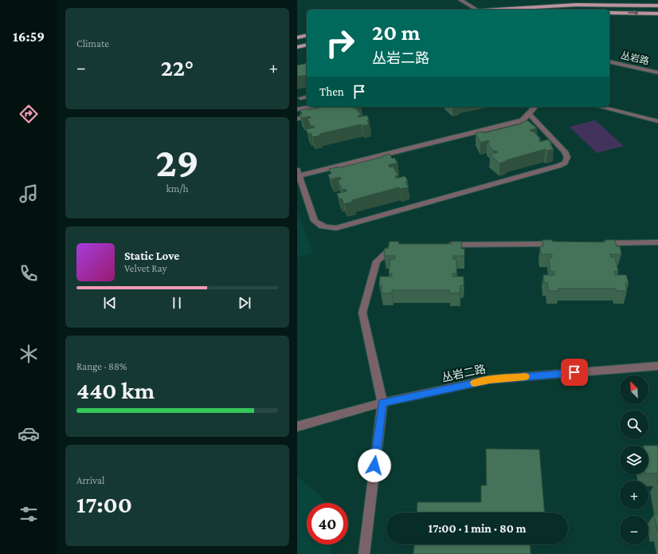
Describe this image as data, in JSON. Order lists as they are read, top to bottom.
{
  "streets": {
    "street": ["丛岩路", "丛岩二路"]
  },
  "north": "top left",
  "page": {
    "tabs": "16:59",
    "tile": [
      "Climate",
      ["29", "km/h"],
      ["Range · 88%", "440 km"],
      ["Arrival", "17:00"]
    ],
    "turn": ["20 m", "丛岩二路"],
    "heat": ["−", "22°", "+"],
    "then": "Then",
    "song": ["Static Love", "Velvet Ray"],
    "map_buttons": ["+", "−"],
    "limit": "40",
    "trip": "17:00 · 1 min · 80 m"
  }
}
